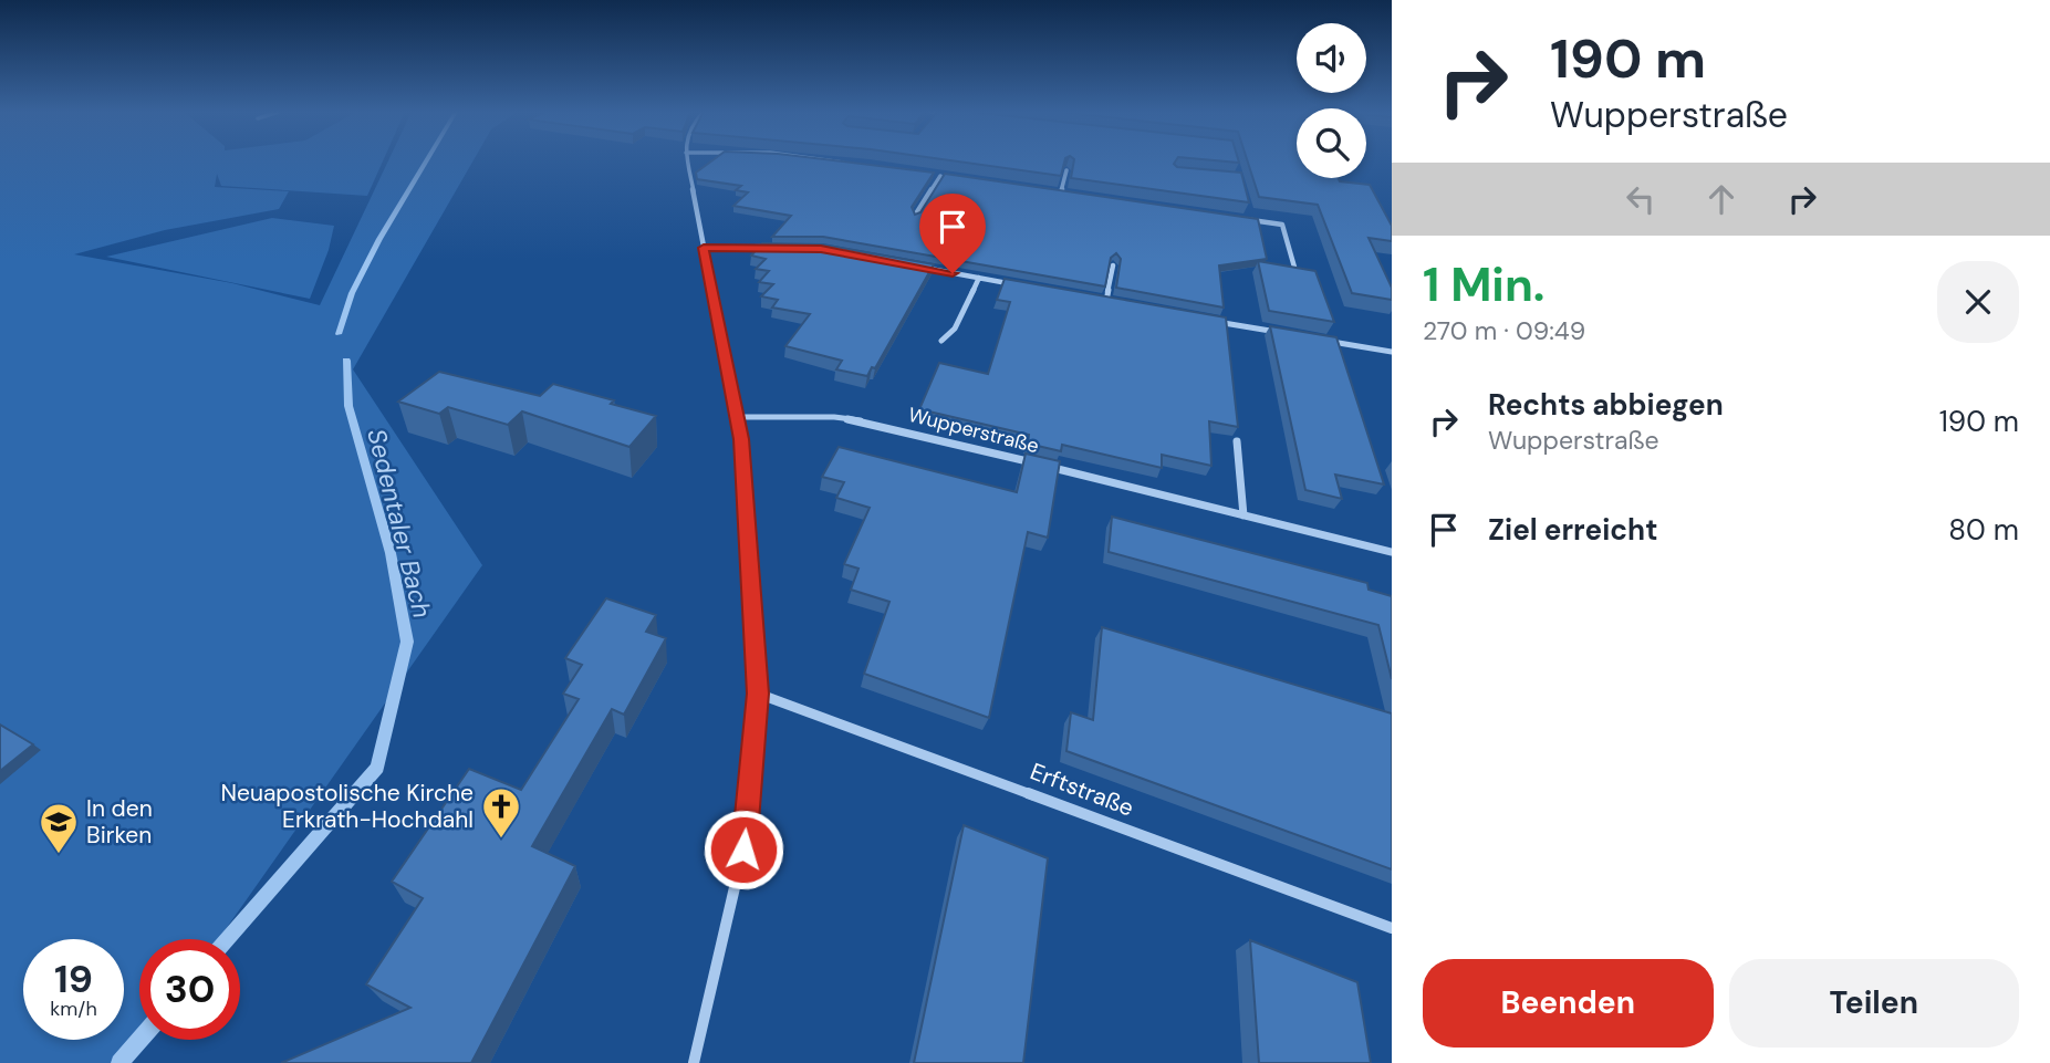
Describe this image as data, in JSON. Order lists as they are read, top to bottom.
{
  "streets": {
    "street": ["Wupperstraße", "Erftstraße"]
  },
  "water": ["Sedentaler Bach"],
  "places": {
    "church": ["Neuapostolische Kirche Erkrath-Hochdahl"],
    "school or university": ["In den Birken"]
  },
  "page": {
    "turn": ["190 m", "Wupperstraße"],
    "heading": ["1 Min.", "270 m · 09:49"],
    "list": [
      {
        "name": "Rechts abbiegen",
        "note": "Wupperstraße",
        "value": "190 m"
      },
      {
        "name": "Ziel erreicht",
        "value": "80 m"
      }
    ],
    "speed": "19 km/h",
    "limit": "30",
    "buttons": ["Beenden", "Teilen"]
  }
}
